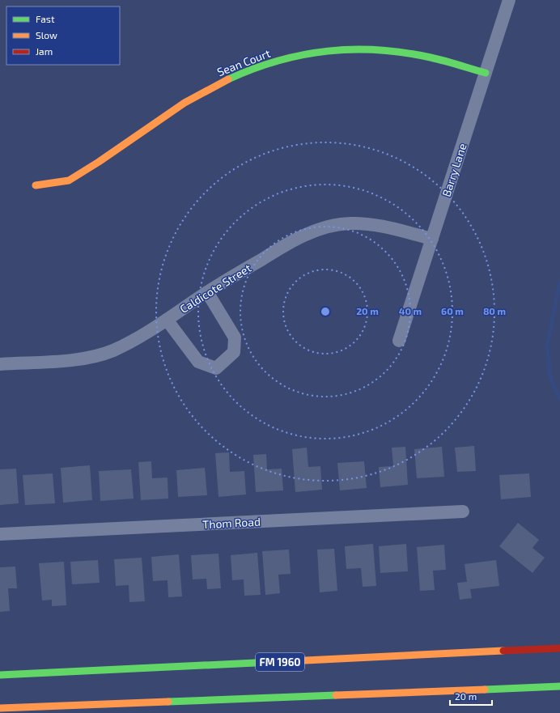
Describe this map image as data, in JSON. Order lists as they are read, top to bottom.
{
  "streets": {
    "main road": ["Sean Court", "FM 1960"],
    "street": ["Barry Lane", "Caldicote Street", "Thom Road"]
  },
  "crossings": [
    ["Sean Court", "Barry Lane"],
    ["Barry Lane", "Caldicote Street"]
  ],
  "legend": ["Fast", "Slow", "Jam"],
  "scale_bar": "20 m",
  "rings": [
    "20 m",
    "40 m",
    "60 m",
    "80 m"
  ]
}
